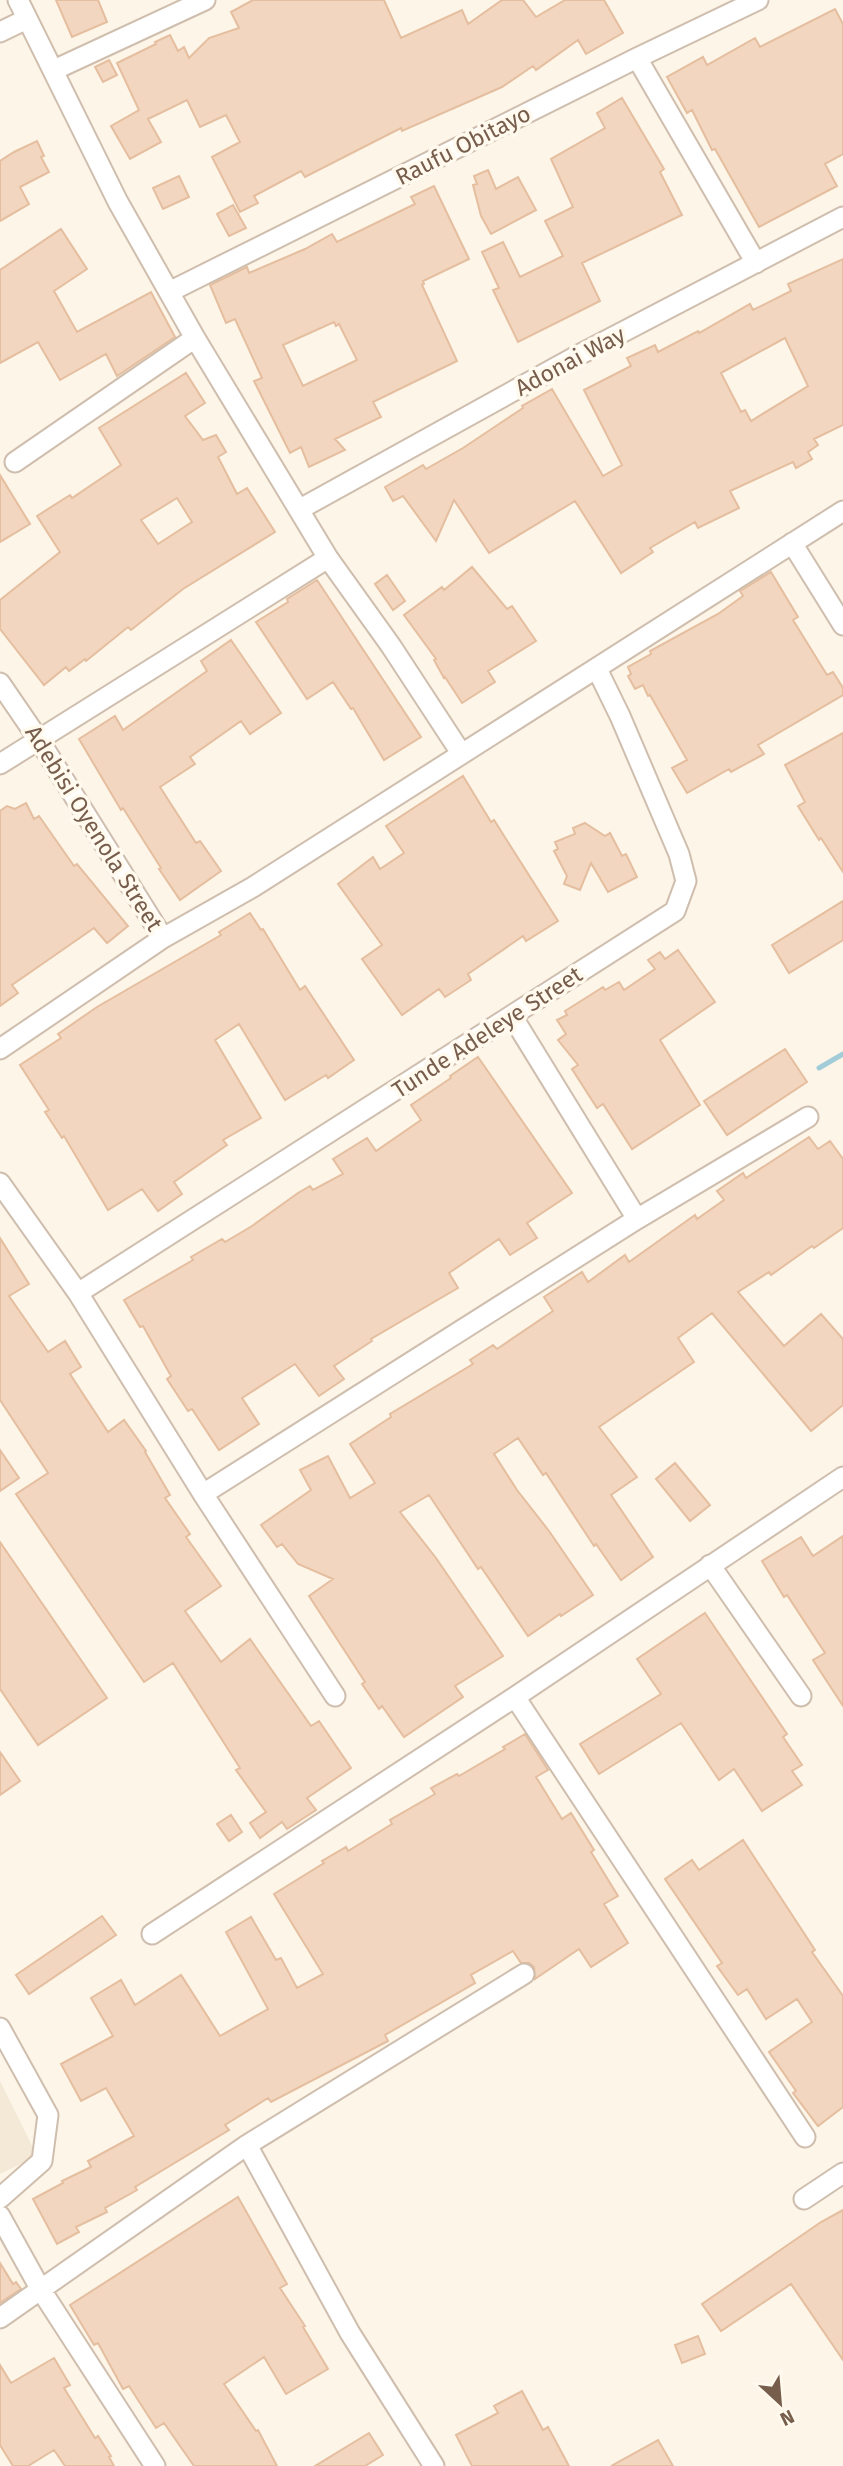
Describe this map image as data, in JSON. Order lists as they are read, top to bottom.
{
  "streets": {
    "street": [
      "Raufu Obitayo",
      "Adonai Way",
      "Adebisi Oyenola Street",
      "Tunde Adeleye Street"
    ]
  },
  "north": "bottom right"
}
